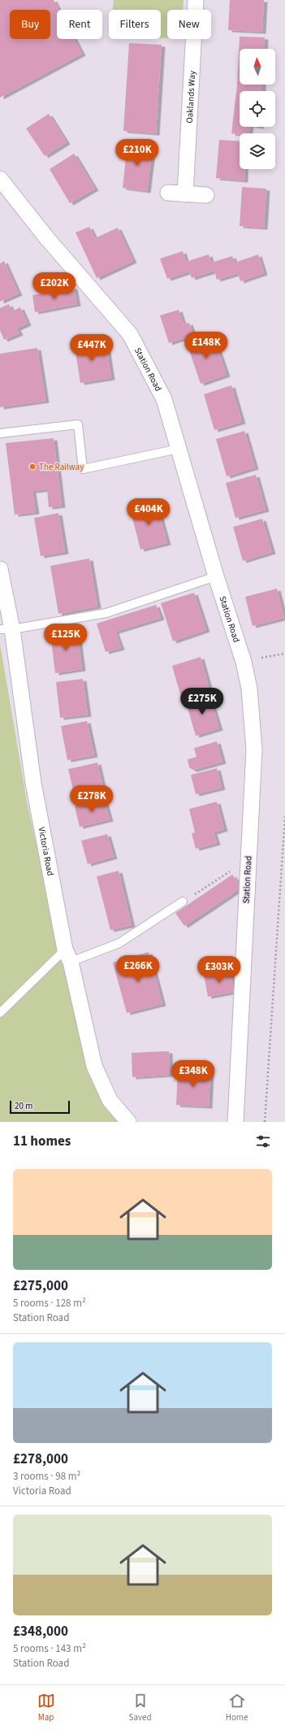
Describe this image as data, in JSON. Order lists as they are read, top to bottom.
{
  "streets": {
    "street": ["Oaklands Way", "Station Road", "Victoria Road"]
  },
  "places": ["The Railway"],
  "scale_bar": "20 m",
  "north": "top",
  "page": {
    "chip": [
      "Buy",
      "Rent",
      "Filters",
      "New"
    ],
    "price": [
      "£210K",
      "£202K",
      "£148K",
      "£447K",
      "£404K",
      "£125K",
      "£275K",
      "£278K",
      "£266K",
      "£303K",
      "£348K"
    ],
    "scale": "20 m",
    "heading": "11 homes",
    "list": [
      {
        "name": "£275,000",
        "note": "5 rooms · 128 m² · Station Road"
      },
      {
        "name": "£278,000",
        "note": "3 rooms · 98 m² · Victoria Road"
      },
      {
        "name": "£348,000",
        "note": "5 rooms · 143 m² · Station Road"
      }
    ],
    "tabs": ["Map", "Saved", "Home"]
  }
}
